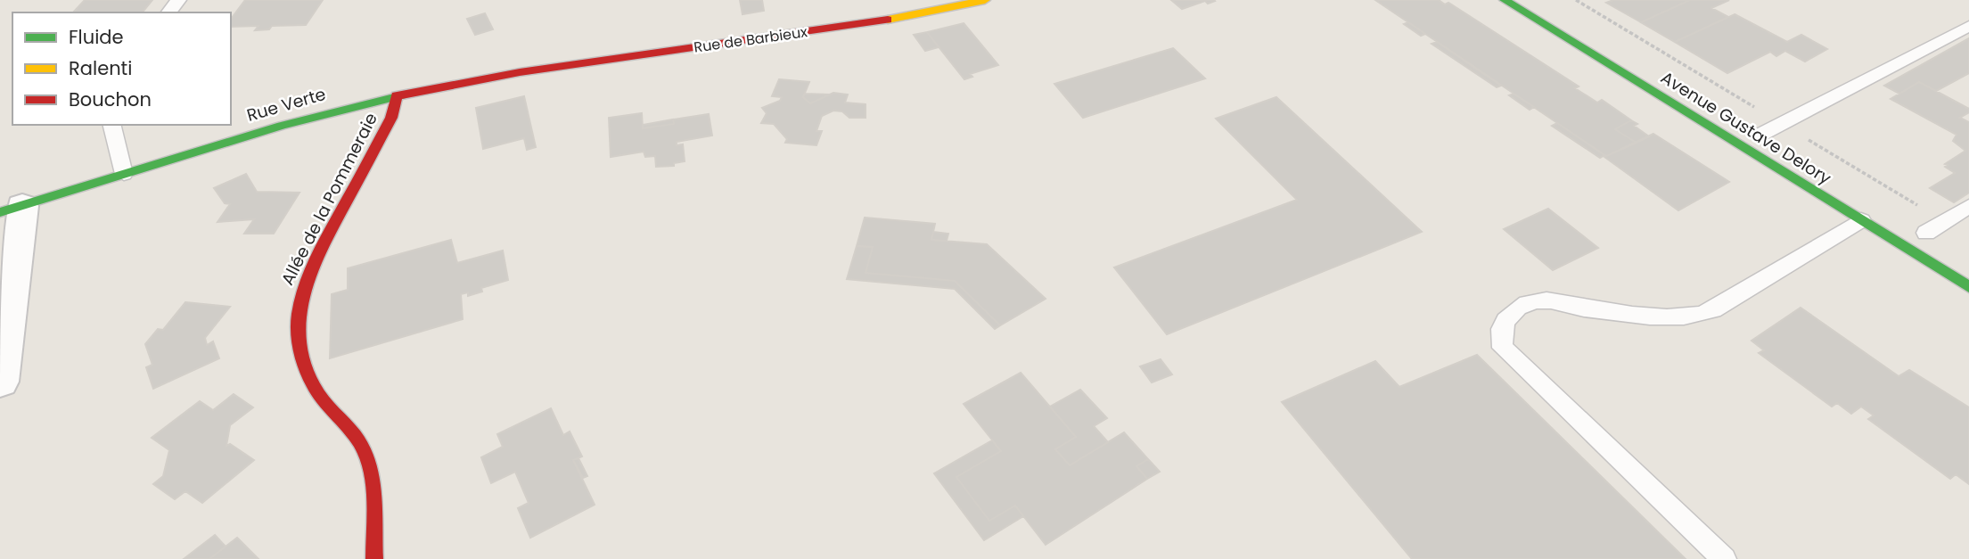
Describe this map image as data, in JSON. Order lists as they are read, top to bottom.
{
  "streets": {
    "street": [
      "Rue de Barbieux",
      "Rue Verte",
      "Avenue Gustave Delory",
      "Allée de la Pommeraie"
    ]
  },
  "crossings": [
    ["Rue de Barbieux", "Rue Verte"],
    ["Rue Verte", "Allée de la Pommeraie"]
  ],
  "legend": ["Fluide", "Ralenti", "Bouchon"]
}
